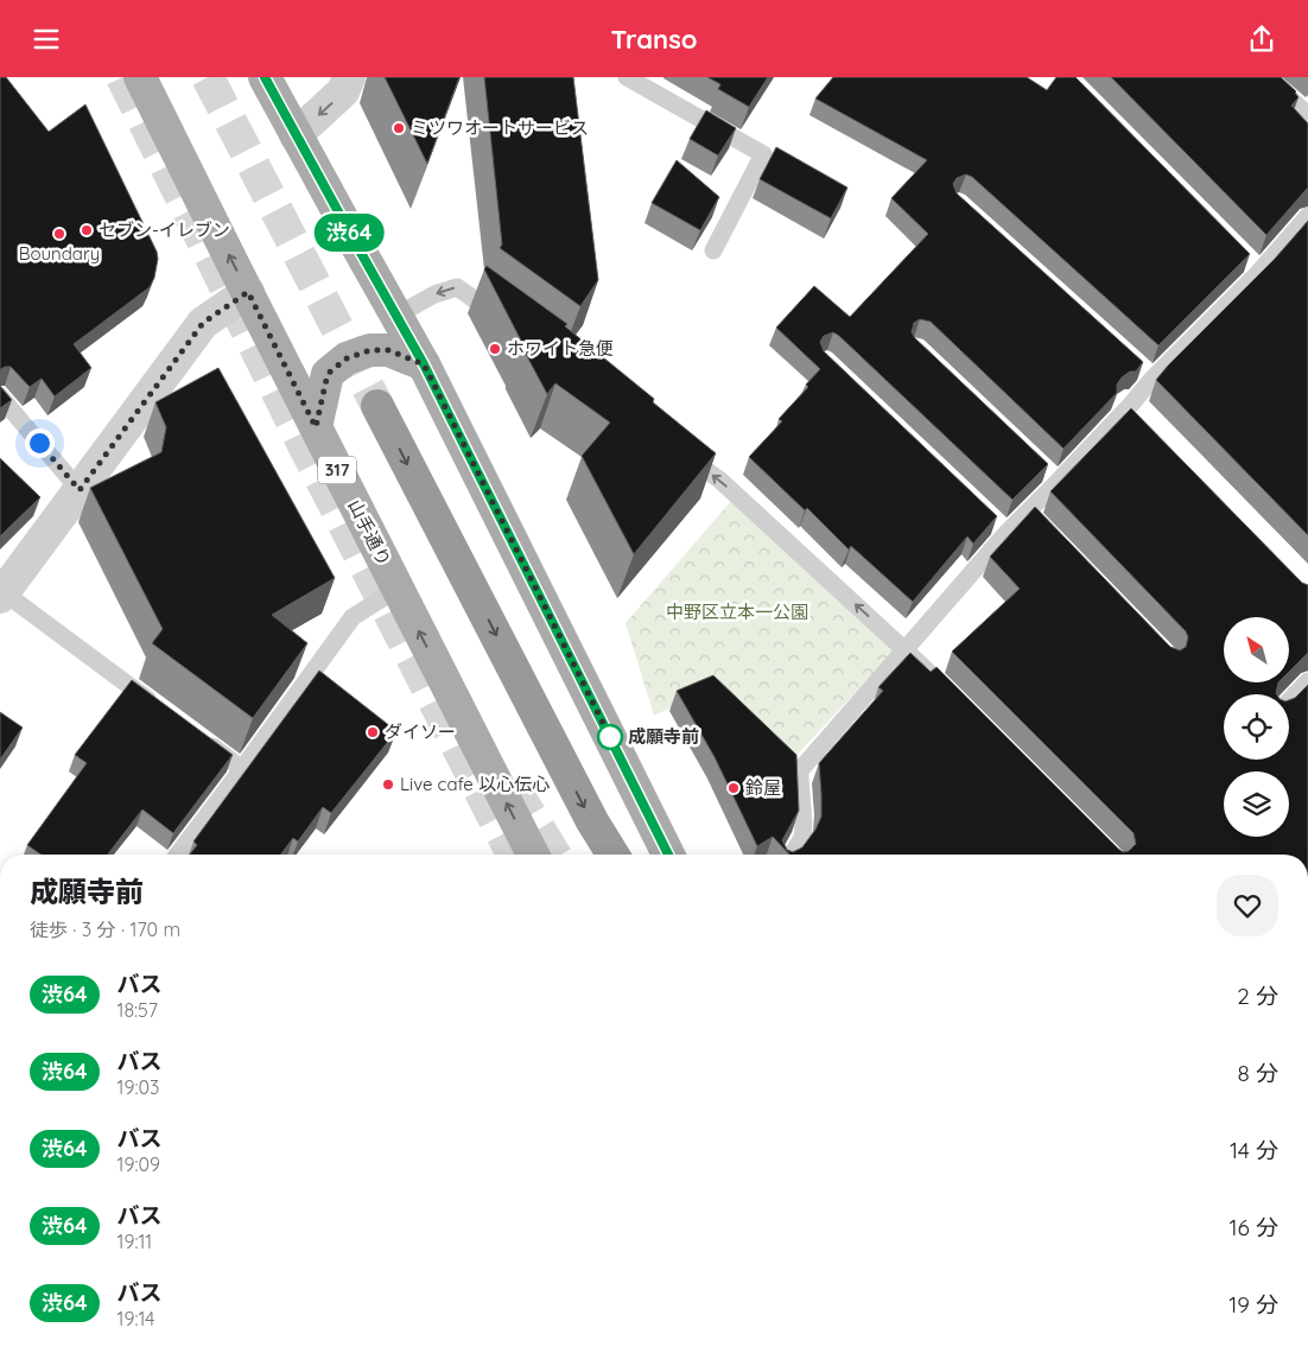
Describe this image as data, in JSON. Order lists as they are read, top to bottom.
{
  "streets": {
    "main road": ["317", "山手通り"]
  },
  "parks": ["中野区立本一公園"],
  "places": [
    "ミツワオートサービス",
    "セブン-イレブン",
    "Boundary",
    "ホワイト急便",
    "ダイソー",
    "成願寺前",
    "Live cafe 以心伝心",
    "鈴屋"
  ],
  "lines": ["bus line 渋64"],
  "north": "top left",
  "page": {
    "header": "Transo",
    "on_map": "渋64",
    "heading": ["成願寺前", "徒歩 · 3 分 · 170 m"],
    "list": [
      {
        "mark": "渋64",
        "name": "バス",
        "note": "18:57",
        "value": "2 分"
      },
      {
        "mark": "渋64",
        "name": "バス",
        "note": "19:03",
        "value": "8 分"
      },
      {
        "mark": "渋64",
        "name": "バス",
        "note": "19:09",
        "value": "14 分"
      },
      {
        "mark": "渋64",
        "name": "バス",
        "note": "19:11",
        "value": "16 分"
      },
      {
        "mark": "渋64",
        "name": "バス",
        "note": "19:14",
        "value": "19 分"
      }
    ]
  }
}
